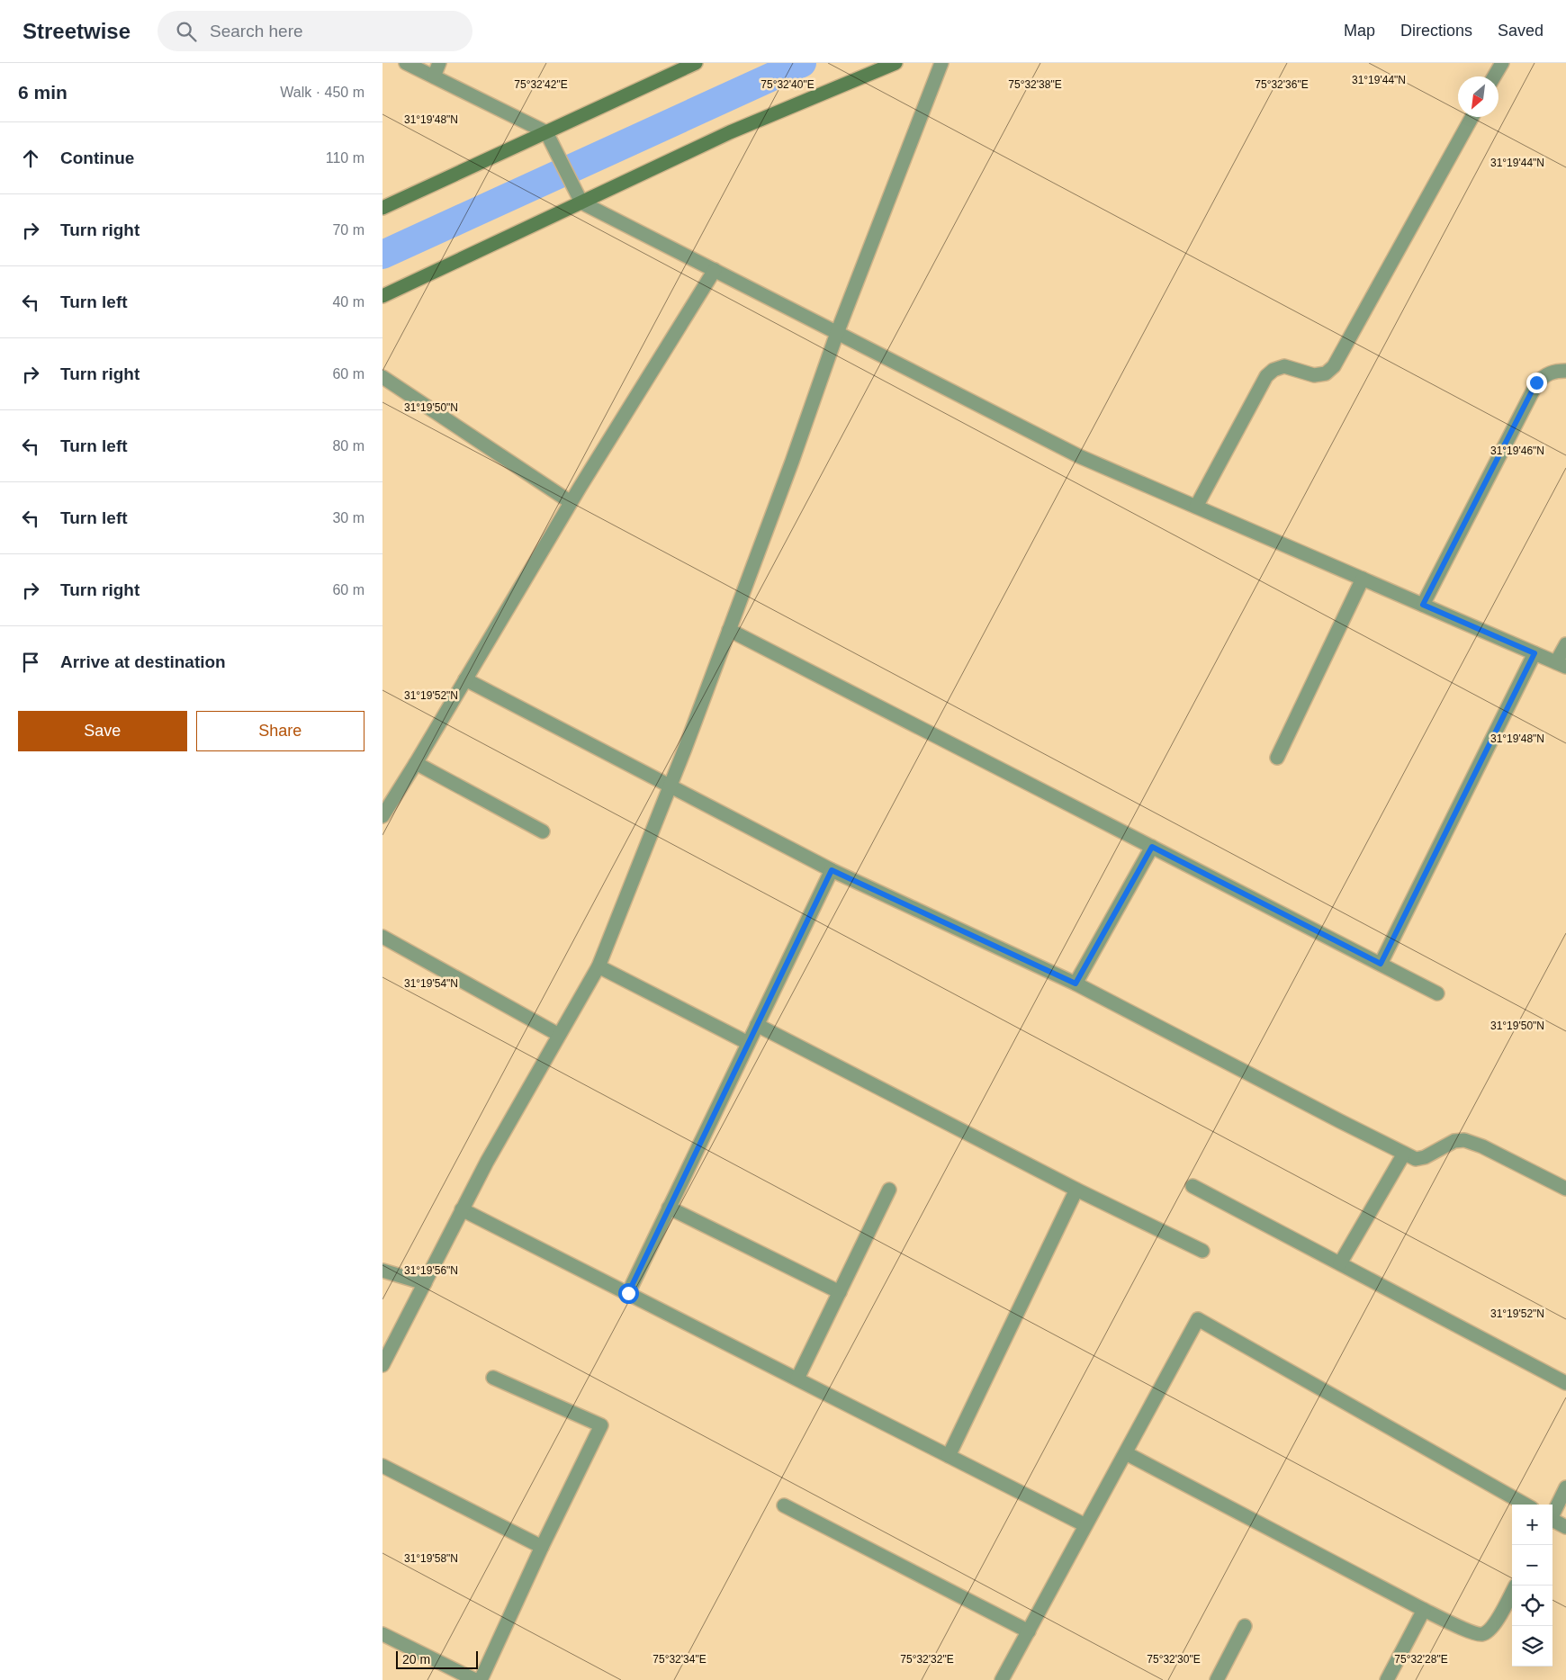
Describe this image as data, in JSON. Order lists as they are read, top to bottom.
{
  "scale_bar": "20 m",
  "north": "bottom left",
  "page": {
    "header": "Streetwise",
    "search": "Search here",
    "nav": ["Map", "Directions", "Saved"],
    "heading": ["6 min", "Walk · 450 m"],
    "list": [
      ["Continue", "110 m"],
      ["Turn right", "70 m"],
      ["Turn left", "40 m"],
      ["Turn right", "60 m"],
      ["Turn left", "80 m"],
      ["Turn left", "30 m"],
      ["Turn right", "60 m"],
      "Arrive at destination"
    ],
    "buttons": ["Save", "Share"],
    "map_buttons": ["+", "−"],
    "scale": "20 m"
  },
  "coordinates": [
    "31°19'44\"N",
    "75°32'42\"E",
    "75°32'40\"E",
    "75°32'38\"E",
    "75°32'36\"E",
    "31°19'48\"N",
    "31°19'50\"N",
    "31°19'46\"N",
    "31°19'52\"N",
    "31°19'54\"N",
    "31°19'56\"N",
    "31°19'58\"N",
    "75°32'34\"E",
    "75°32'32\"E",
    "75°32'30\"E",
    "75°32'28\"E"
  ]
}
